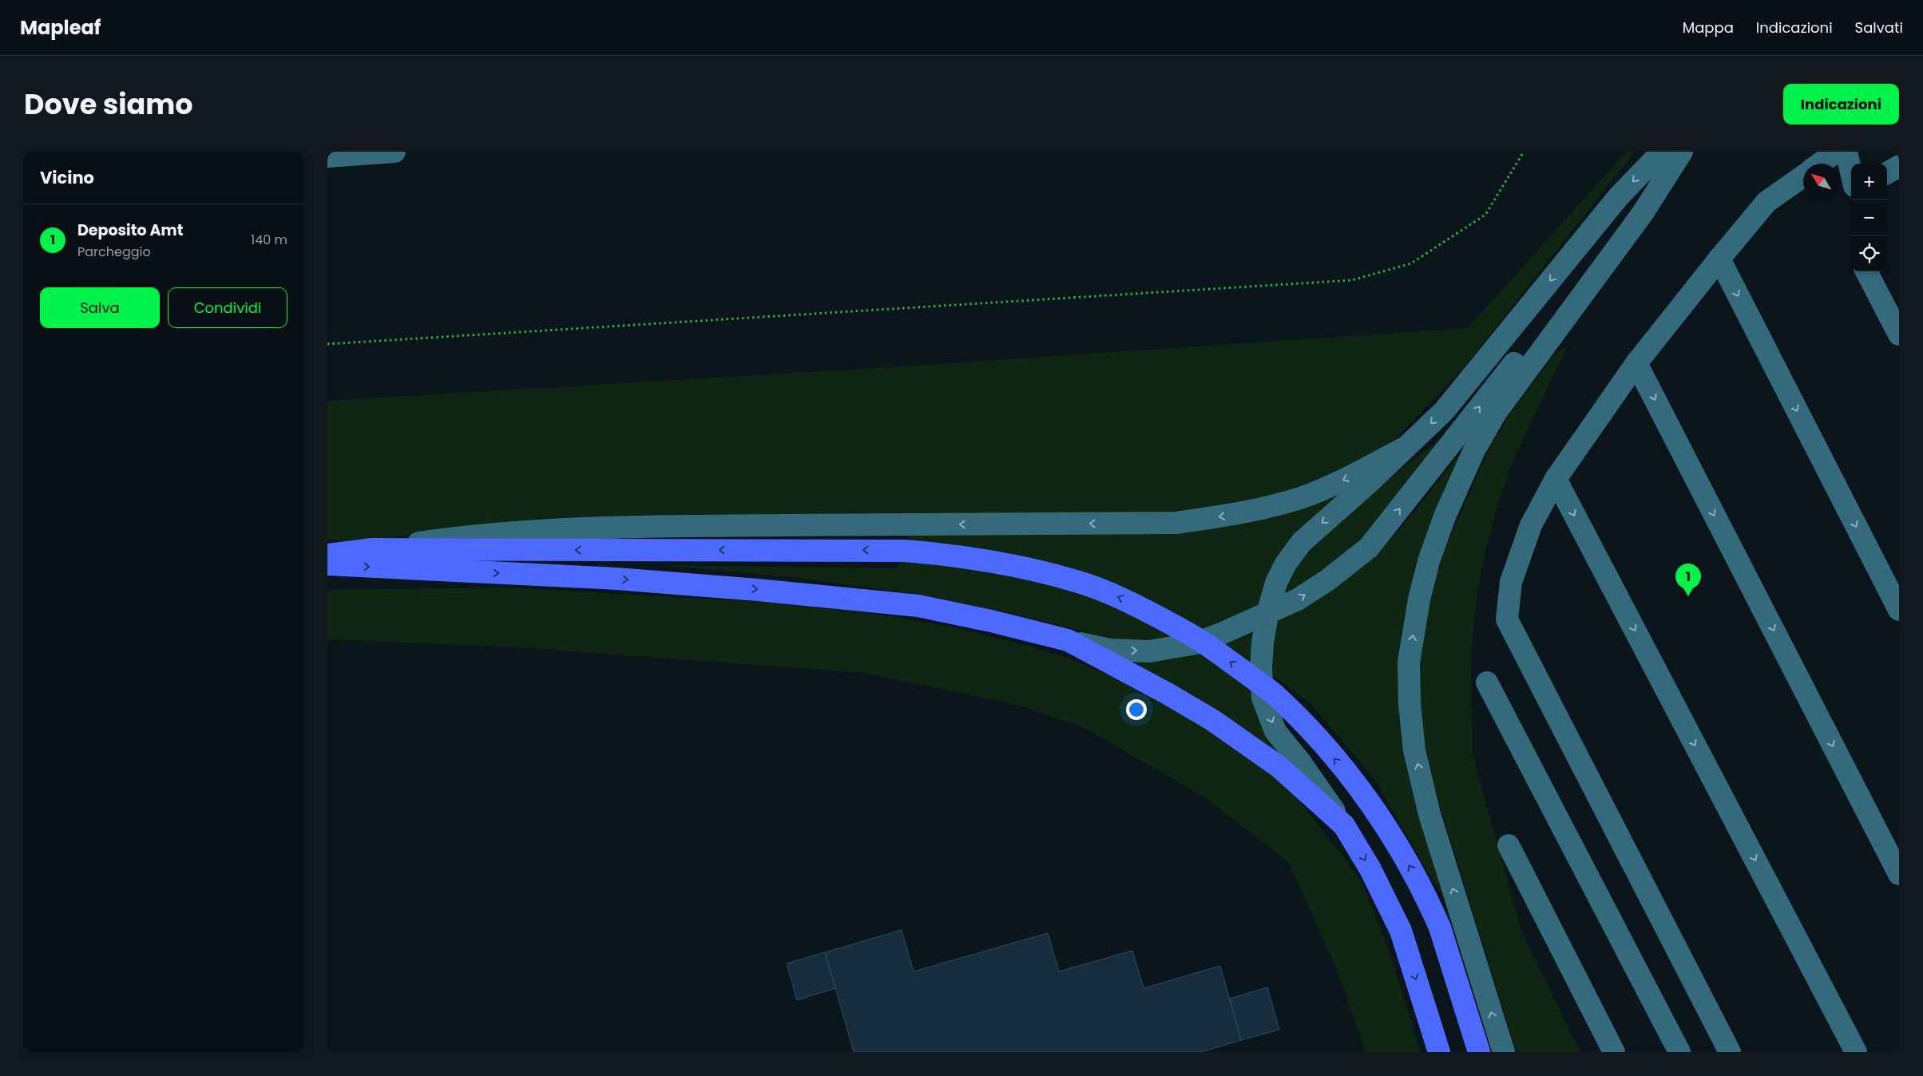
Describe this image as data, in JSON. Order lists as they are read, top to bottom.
{
  "north": "top left",
  "page": {
    "header": "Mapleaf",
    "nav": ["Mappa", "Indicazioni", "Salvati"],
    "title": "Dove siamo",
    "buttons": [
      "Indicazioni",
      ["Salva", "Condividi"]
    ],
    "heading": "Vicino",
    "map_buttons": ["+", "−"],
    "list": [
      {
        "mark": "1",
        "name": "Deposito Amt",
        "note": "Parcheggio",
        "value": "140 m"
      }
    ],
    "pins": "1"
  }
}
